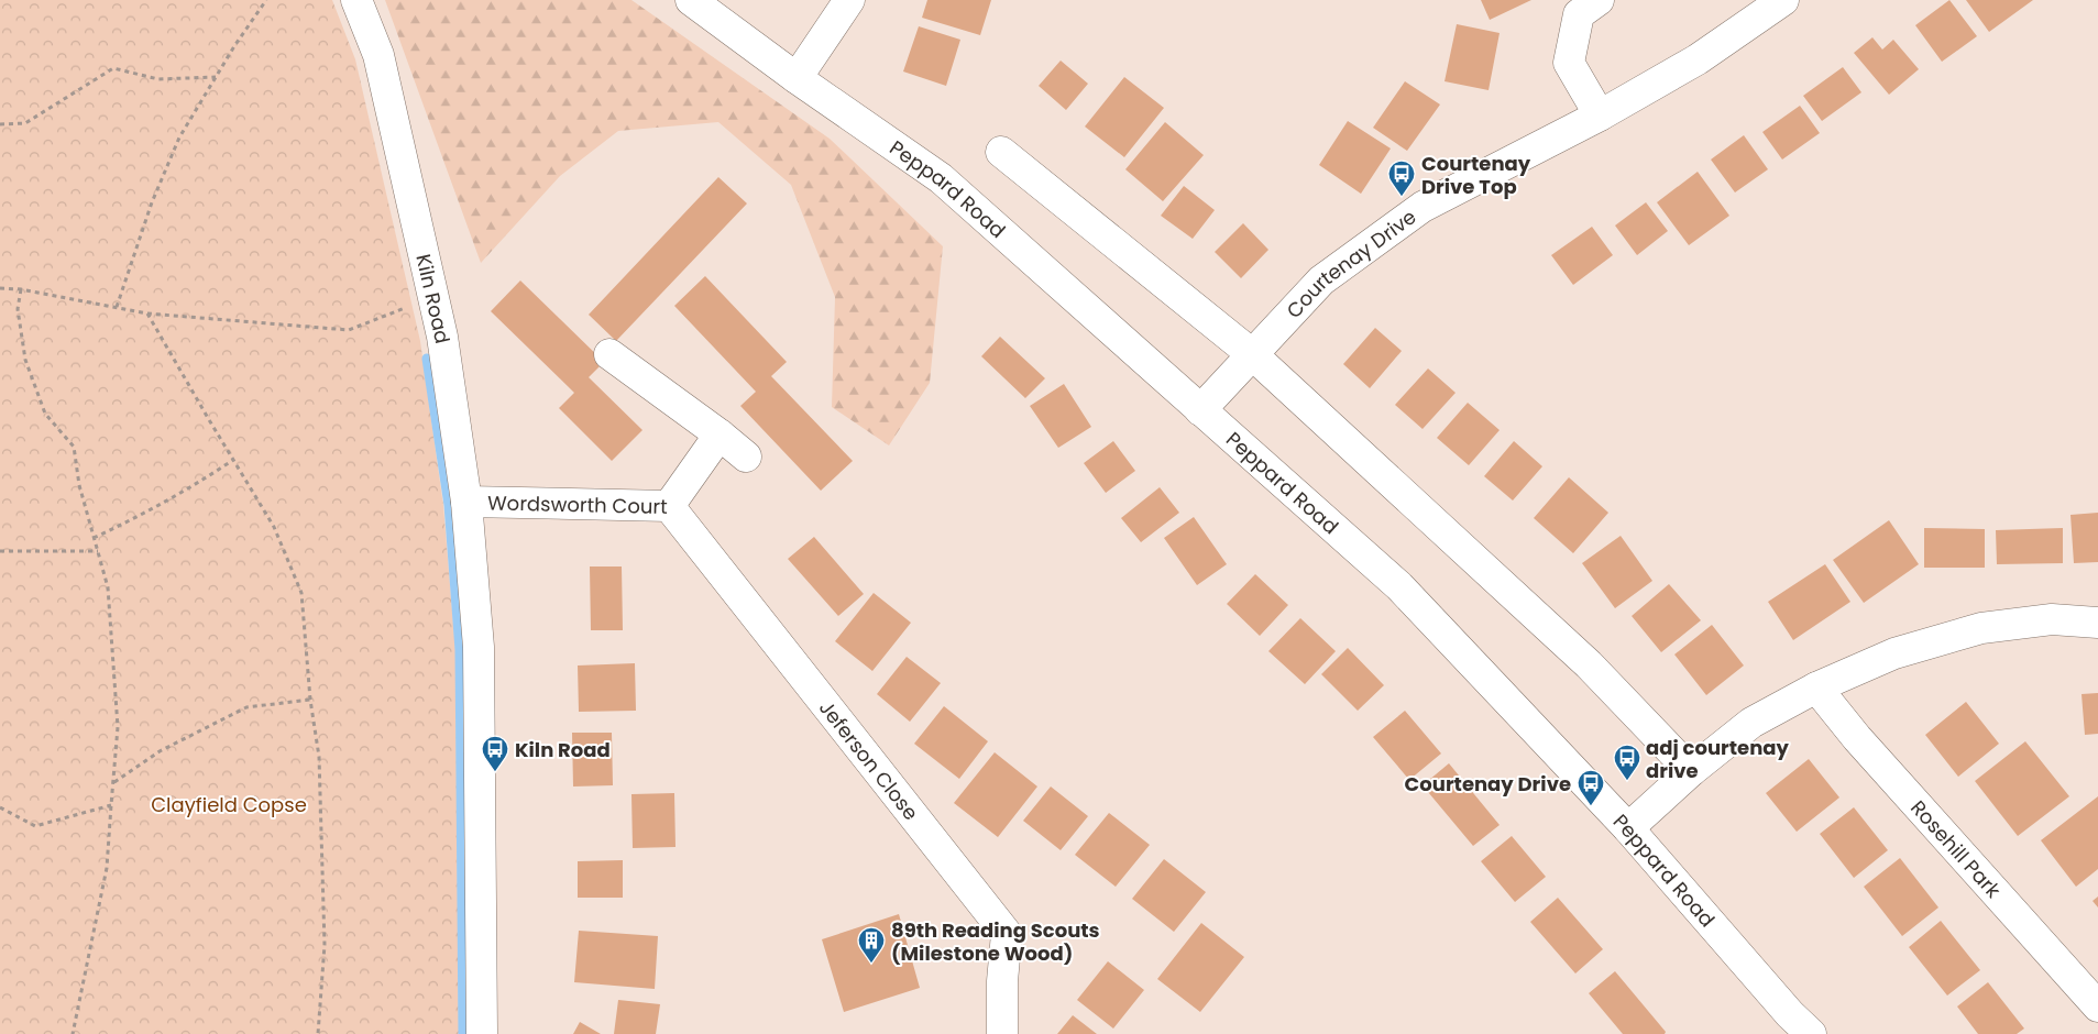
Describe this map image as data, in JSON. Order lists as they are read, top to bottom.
{
  "streets": {
    "street": [
      "Peppard Road",
      "Courtenay Drive",
      "Kiln Road",
      "Wordsworth Court",
      "Jeferson Close",
      "Rosehill Park"
    ]
  },
  "crossings": [
    ["Peppard Road", "Courtenay Drive"],
    ["Kiln Road", "Wordsworth Court"],
    ["Wordsworth Court", "Jeferson Close"]
  ],
  "parks": ["Clayfield Copse"],
  "places": {
    "bus stop": [
      "Courtenay Drive Top",
      "Kiln Road",
      "adj courtenay drive",
      "Courtenay Drive"
    ],
    "building": ["89th Reading Scouts (Milestone Wood)"]
  }
}
